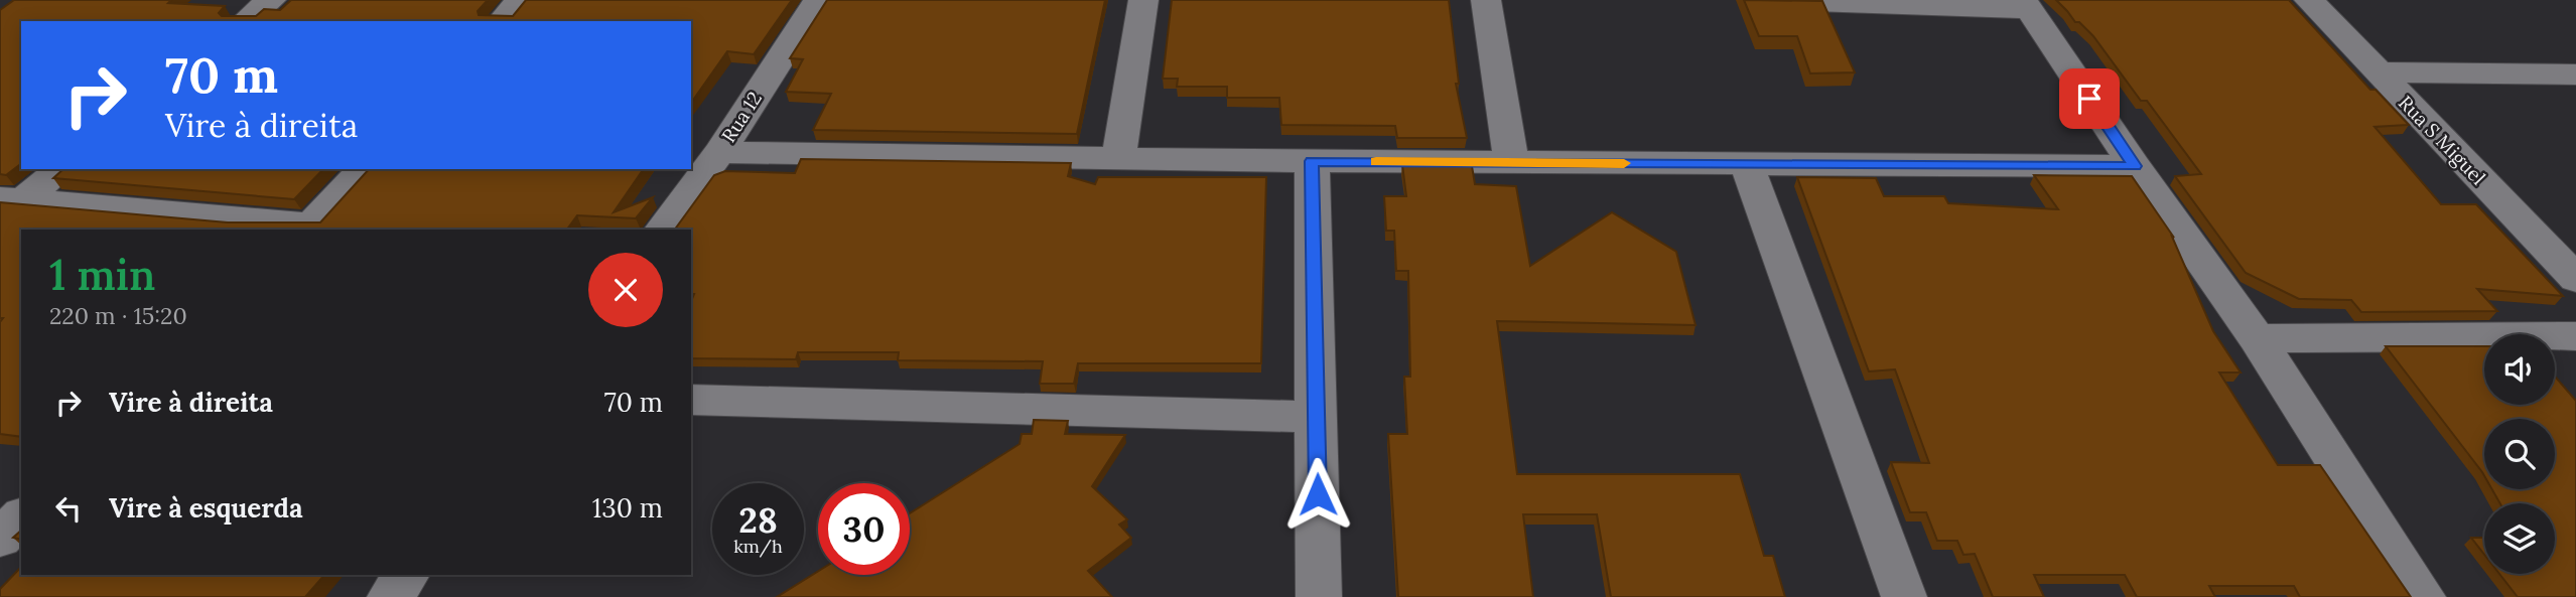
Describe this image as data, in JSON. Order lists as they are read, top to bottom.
{
  "streets": {
    "street": ["Rua 12", "Rua S Miguel"]
  },
  "page": {
    "turn": ["70 m", "Vire à direita"],
    "heading": ["1 min", "220 m · 15:20"],
    "list": [
      {
        "name": "Vire à direita",
        "value": "70 m"
      },
      {
        "name": "Vire à esquerda",
        "value": "130 m"
      }
    ],
    "speed": "28 km/h",
    "limit": "30"
  }
}
